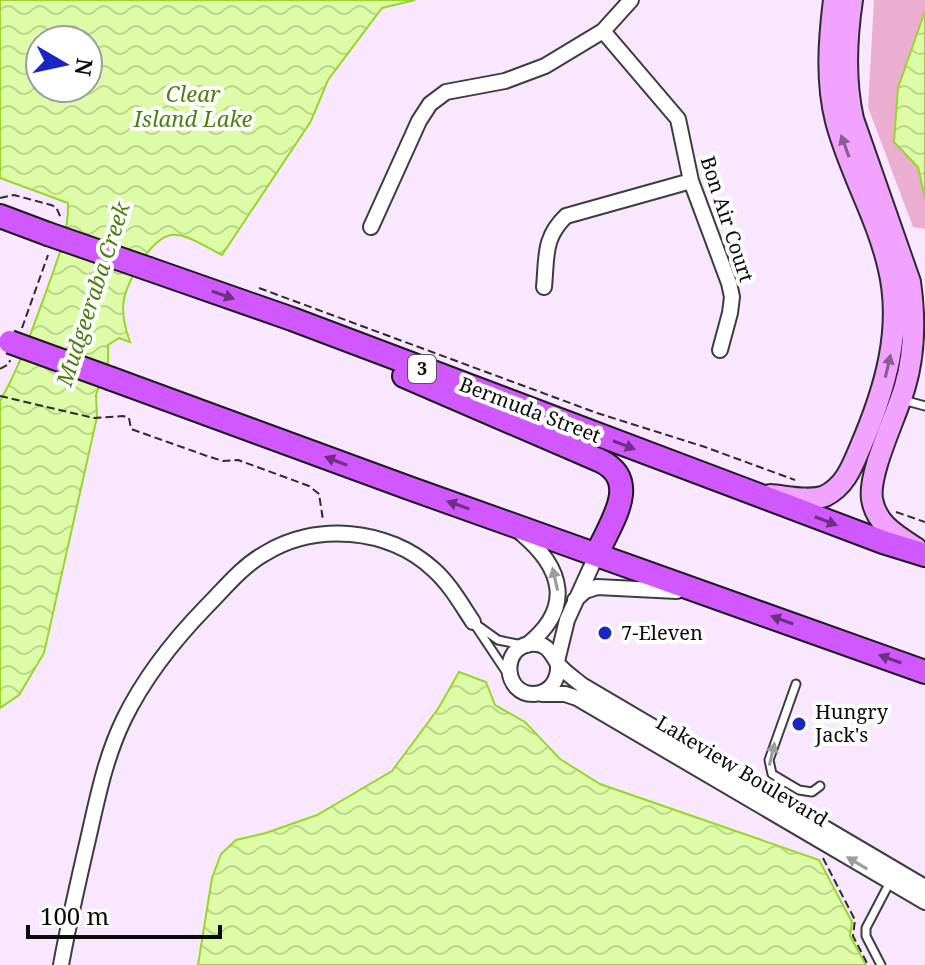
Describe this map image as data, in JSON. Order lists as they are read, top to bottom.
{
  "streets": {
    "main road": ["3", "Bermuda Street"],
    "street": ["Bon Air Court", "Lakeview Boulevard"]
  },
  "water": ["Clear Island Lake", "Mudgeeraba Creek"],
  "places": ["7-Eleven", "Hungry Jack's"],
  "scale_bar": "100 m",
  "north": "right"
}
